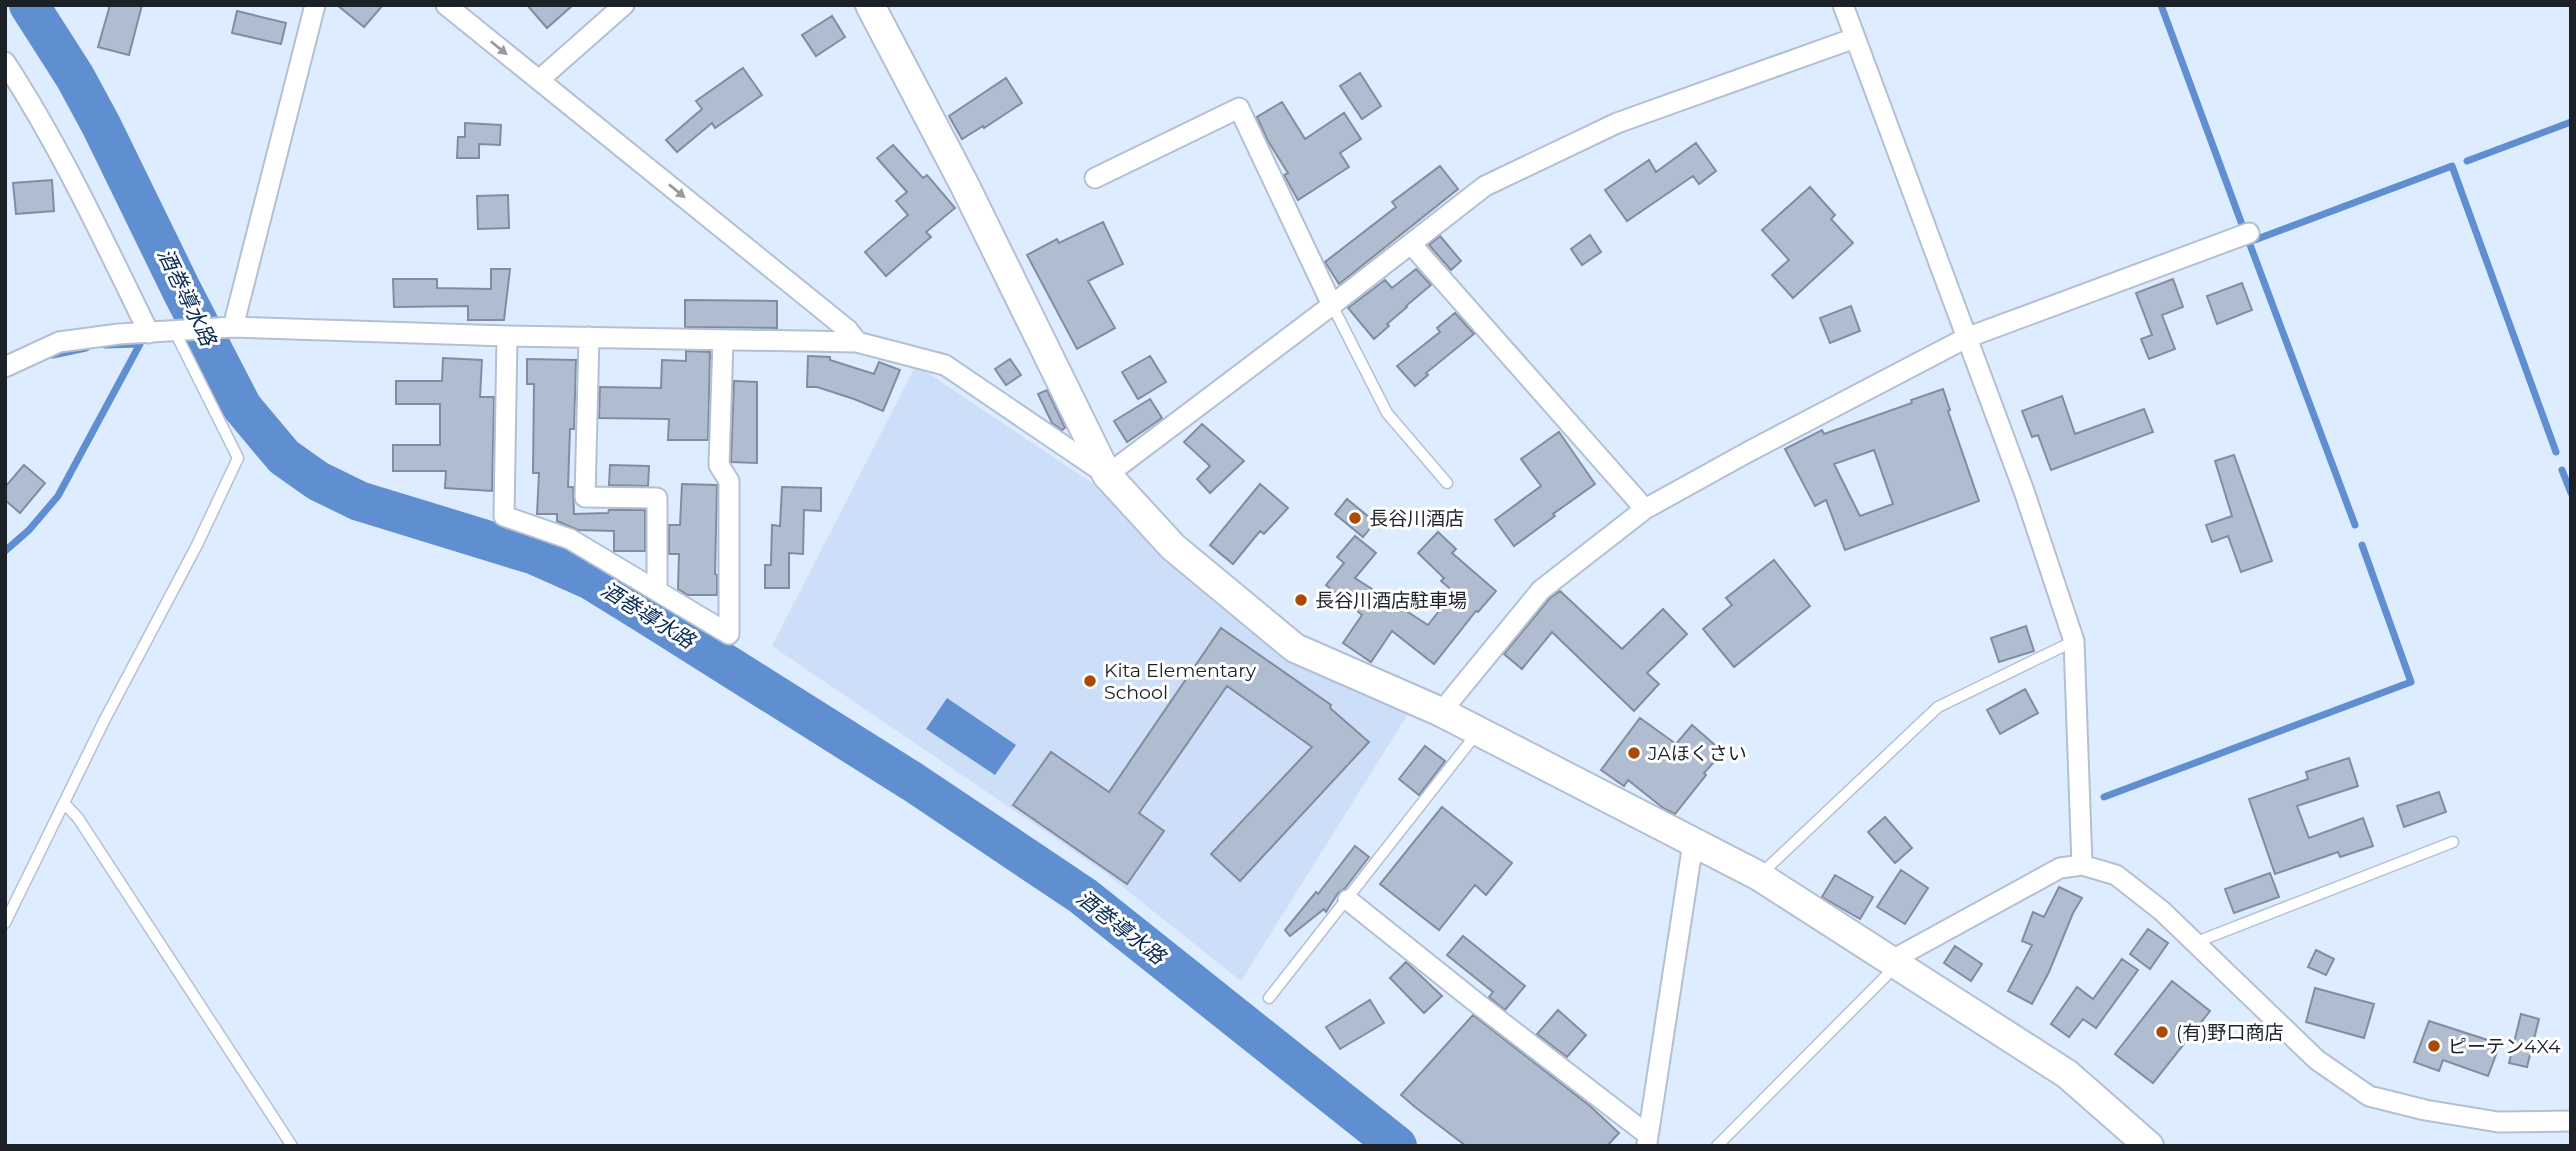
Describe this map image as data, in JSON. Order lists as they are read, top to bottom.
{
  "water": ["酒巻導水路"],
  "places": [
    "長谷川酒店",
    "長谷川酒店駐車場",
    "Kita Elementary School",
    "JAほくさい",
    "(有)野口商店",
    "ピーテン4X4"
  ]
}
